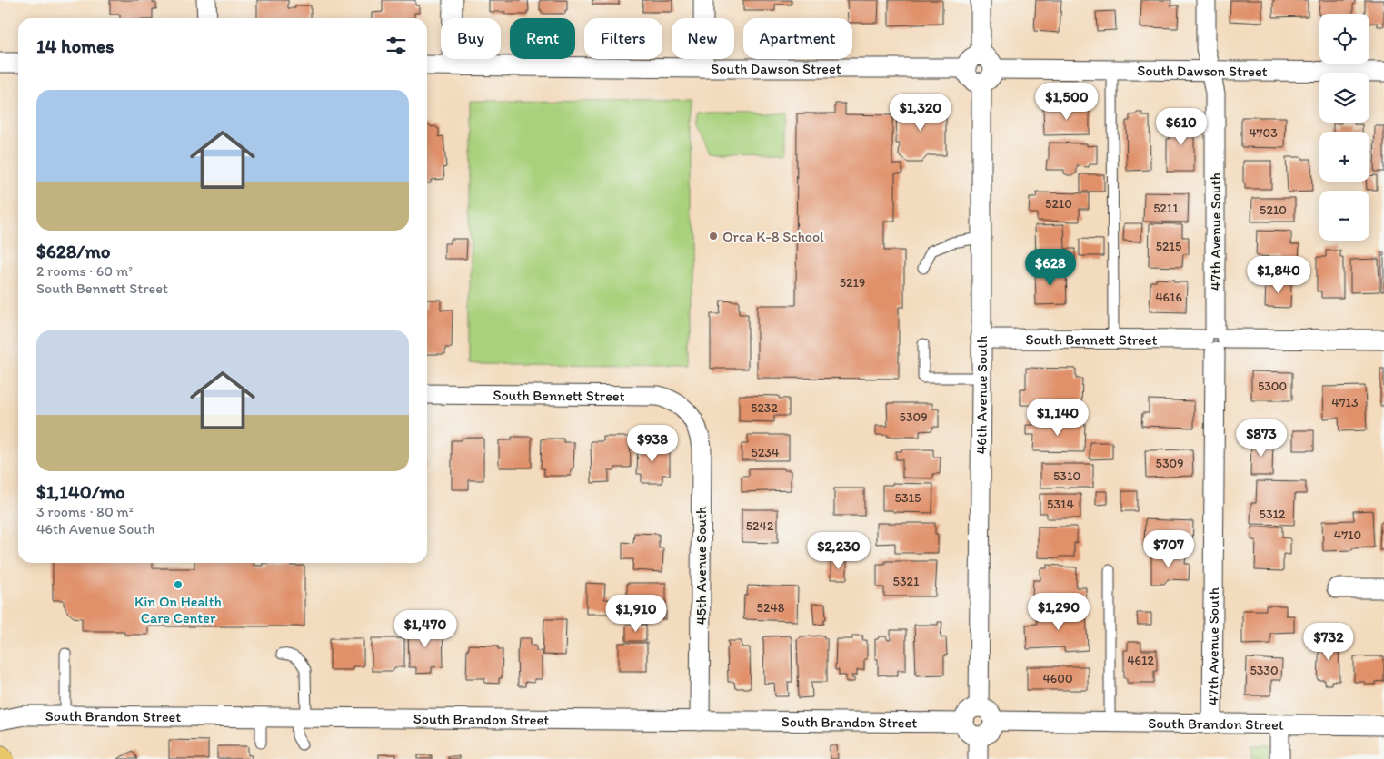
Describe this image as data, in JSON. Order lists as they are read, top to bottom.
{
  "streets": {
    "street": [
      "South Dawson Street",
      "47th Avenue South",
      "South Bennett Street",
      "46th Avenue South",
      "45th Avenue South",
      "South Brandon Street"
    ]
  },
  "crossings": [
    ["South Dawson Street", "47th Avenue South"],
    ["South Dawson Street", "46th Avenue South"],
    ["47th Avenue South", "South Bennett Street"],
    ["47th Avenue South", "South Brandon Street"],
    ["South Bennett Street", "46th Avenue South"],
    ["South Bennett Street", "45th Avenue South"],
    ["46th Avenue South", "South Brandon Street"],
    ["45th Avenue South", "South Brandon Street"]
  ],
  "places": ["Orca K-8 School", "Kin On Health Care Center"],
  "house_numbers": [
    "4703",
    "5210",
    "5211",
    "5210",
    "5215",
    "5219",
    "4616",
    "5300",
    "4713",
    "5232",
    "5309",
    "5234",
    "5309",
    "5310",
    "5315",
    "5314",
    "5312",
    "5242",
    "4710",
    "5321",
    "5248",
    "4612",
    "5330",
    "4600"
  ],
  "page": {
    "map_buttons": ["+", "−"],
    "chip": [
      "Buy",
      "Rent",
      "Filters",
      "New",
      "Apartment"
    ],
    "heading": "14 homes",
    "list": [
      {
        "name": "$628/mo",
        "note": "2 rooms · 60 m² · South Bennett Street"
      },
      {
        "name": "$1,140/mo",
        "note": "3 rooms · 80 m² · 46th Avenue South"
      }
    ],
    "price": [
      "$1,500",
      "$1,320",
      "$610",
      "$628",
      "$1,840",
      "$1,140",
      "$873",
      "$938",
      "$707",
      "$2,230",
      "$1,290",
      "$1,910",
      "$1,470",
      "$732"
    ]
  }
}
